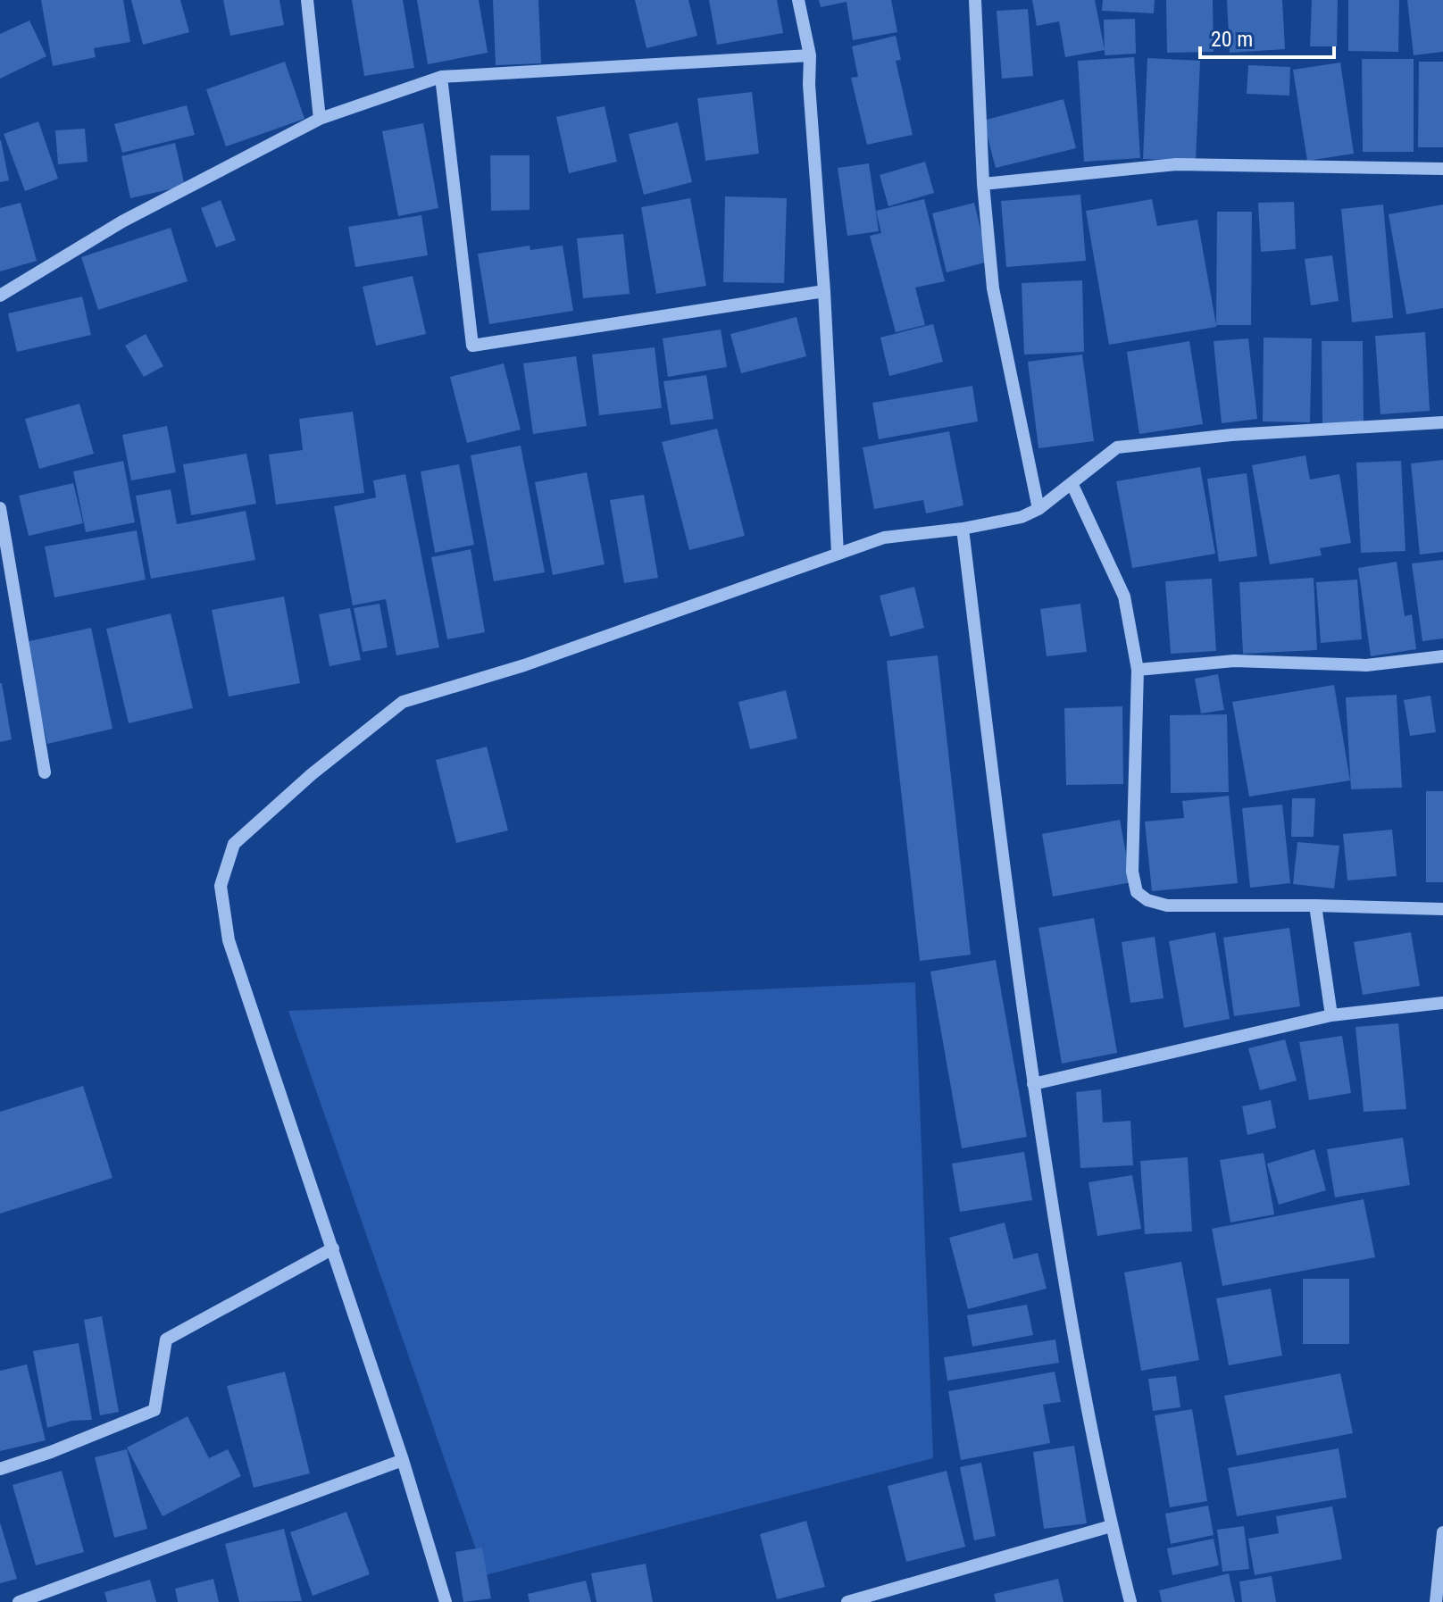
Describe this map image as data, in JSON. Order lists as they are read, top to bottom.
{
  "scale_bar": "20 m"
}
